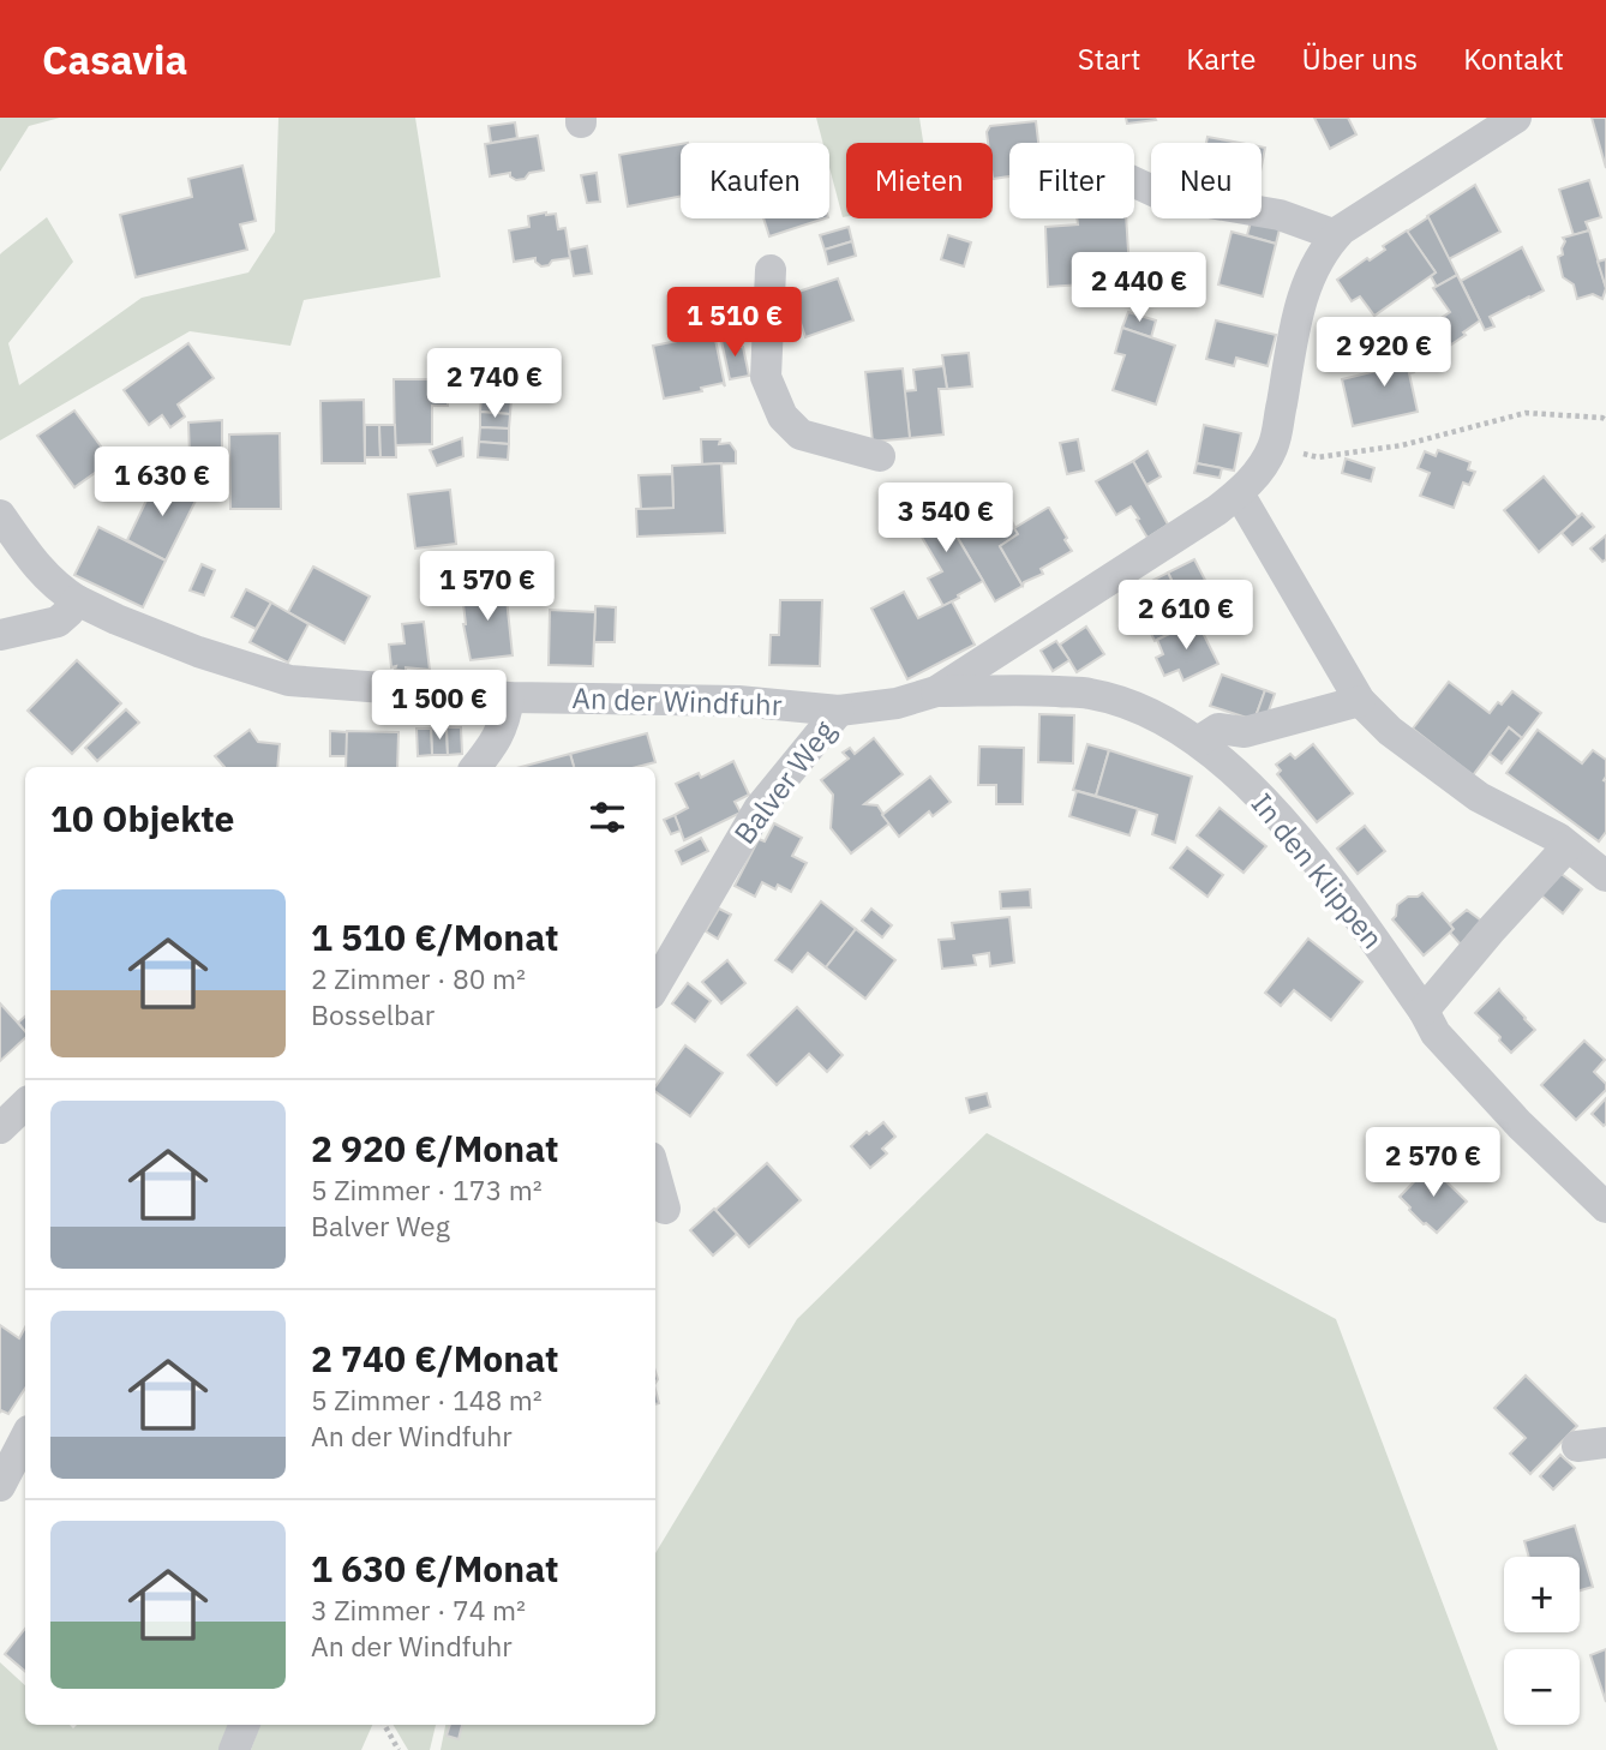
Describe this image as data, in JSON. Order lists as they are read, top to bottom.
{
  "streets": {
    "street": ["An der Windfuhr", "Balver Weg", "In den Klippen"]
  },
  "crossings": [
    ["An der Windfuhr", "Balver Weg"],
    ["Balver Weg", "In den Klippen"]
  ],
  "page": {
    "header": "Casavia",
    "nav": [
      "Start",
      "Karte",
      "Über uns",
      "Kontakt"
    ],
    "chip": [
      "Kaufen",
      "Mieten",
      "Filter",
      "Neu"
    ],
    "price": [
      "2 440 €",
      "1 510 €",
      "2 920 €",
      "2 740 €",
      "1 630 €",
      "3 540 €",
      "1 570 €",
      "2 610 €",
      "1 500 €",
      "2 570 €"
    ],
    "heading": "10 Objekte",
    "list": [
      {
        "name": "1 510 €/Monat",
        "note": "2 Zimmer · 80 m² · Bosselbar"
      },
      {
        "name": "2 920 €/Monat",
        "note": "5 Zimmer · 173 m² · Balver Weg"
      },
      {
        "name": "2 740 €/Monat",
        "note": "5 Zimmer · 148 m² · An der Windfuhr"
      },
      {
        "name": "1 630 €/Monat",
        "note": "3 Zimmer · 74 m² · An der Windfuhr"
      }
    ],
    "map_buttons": ["+", "−"]
  }
}
